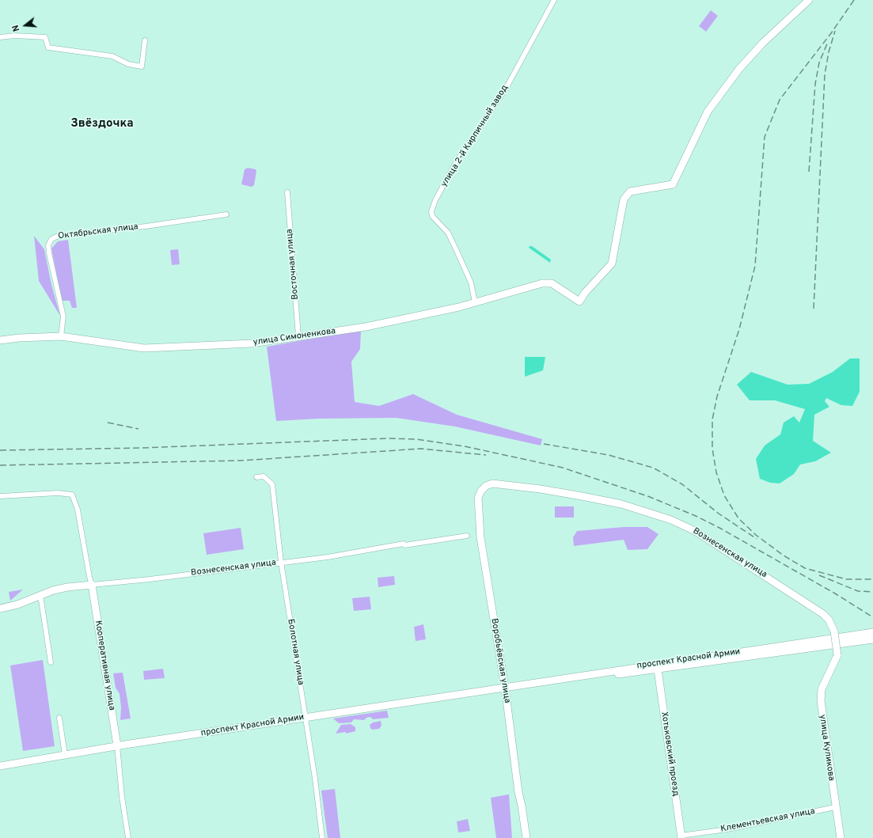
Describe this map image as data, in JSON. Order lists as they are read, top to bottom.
{
  "streets": {
    "main road": [
      "улица Симоненкова",
      "Вознесенская улица",
      "проспект Красной Армии",
      "Воробьёвская улица",
      "Кооперативная улица",
      "улица Куликова",
      "Хотьковский проезд"
    ],
    "street": [
      "улица 2-й Кирпичный завод",
      "Октябрьская улица",
      "Восточная улица",
      "Болотная улица",
      "Клементьевская улица"
    ]
  },
  "crossings": [
    ["улица 2-й Кирпичный завод", "улица Симоненкова"],
    ["Октябрьская улица", "улица Симоненкова"],
    ["Восточная улица", "улица Симоненкова"],
    ["Вознесенская улица", "Болотная улица"],
    ["Вознесенская улица", "Воробьёвская улица"],
    ["Вознесенская улица", "Кооперативная улица"],
    ["Вознесенская улица", "улица Куликова"],
    ["Болотная улица", "проспект Красной Армии"],
    ["проспект Красной Армии", "Воробьёвская улица"],
    ["проспект Красной Армии", "Кооперативная улица"],
    ["проспект Красной Армии", "Хотьковский проезд"],
    ["улица Куликова", "Клементьевская улица"],
    ["Хотьковский проезд", "Клементьевская улица"]
  ],
  "districts": ["Звёздочка"],
  "north": "left"
}
